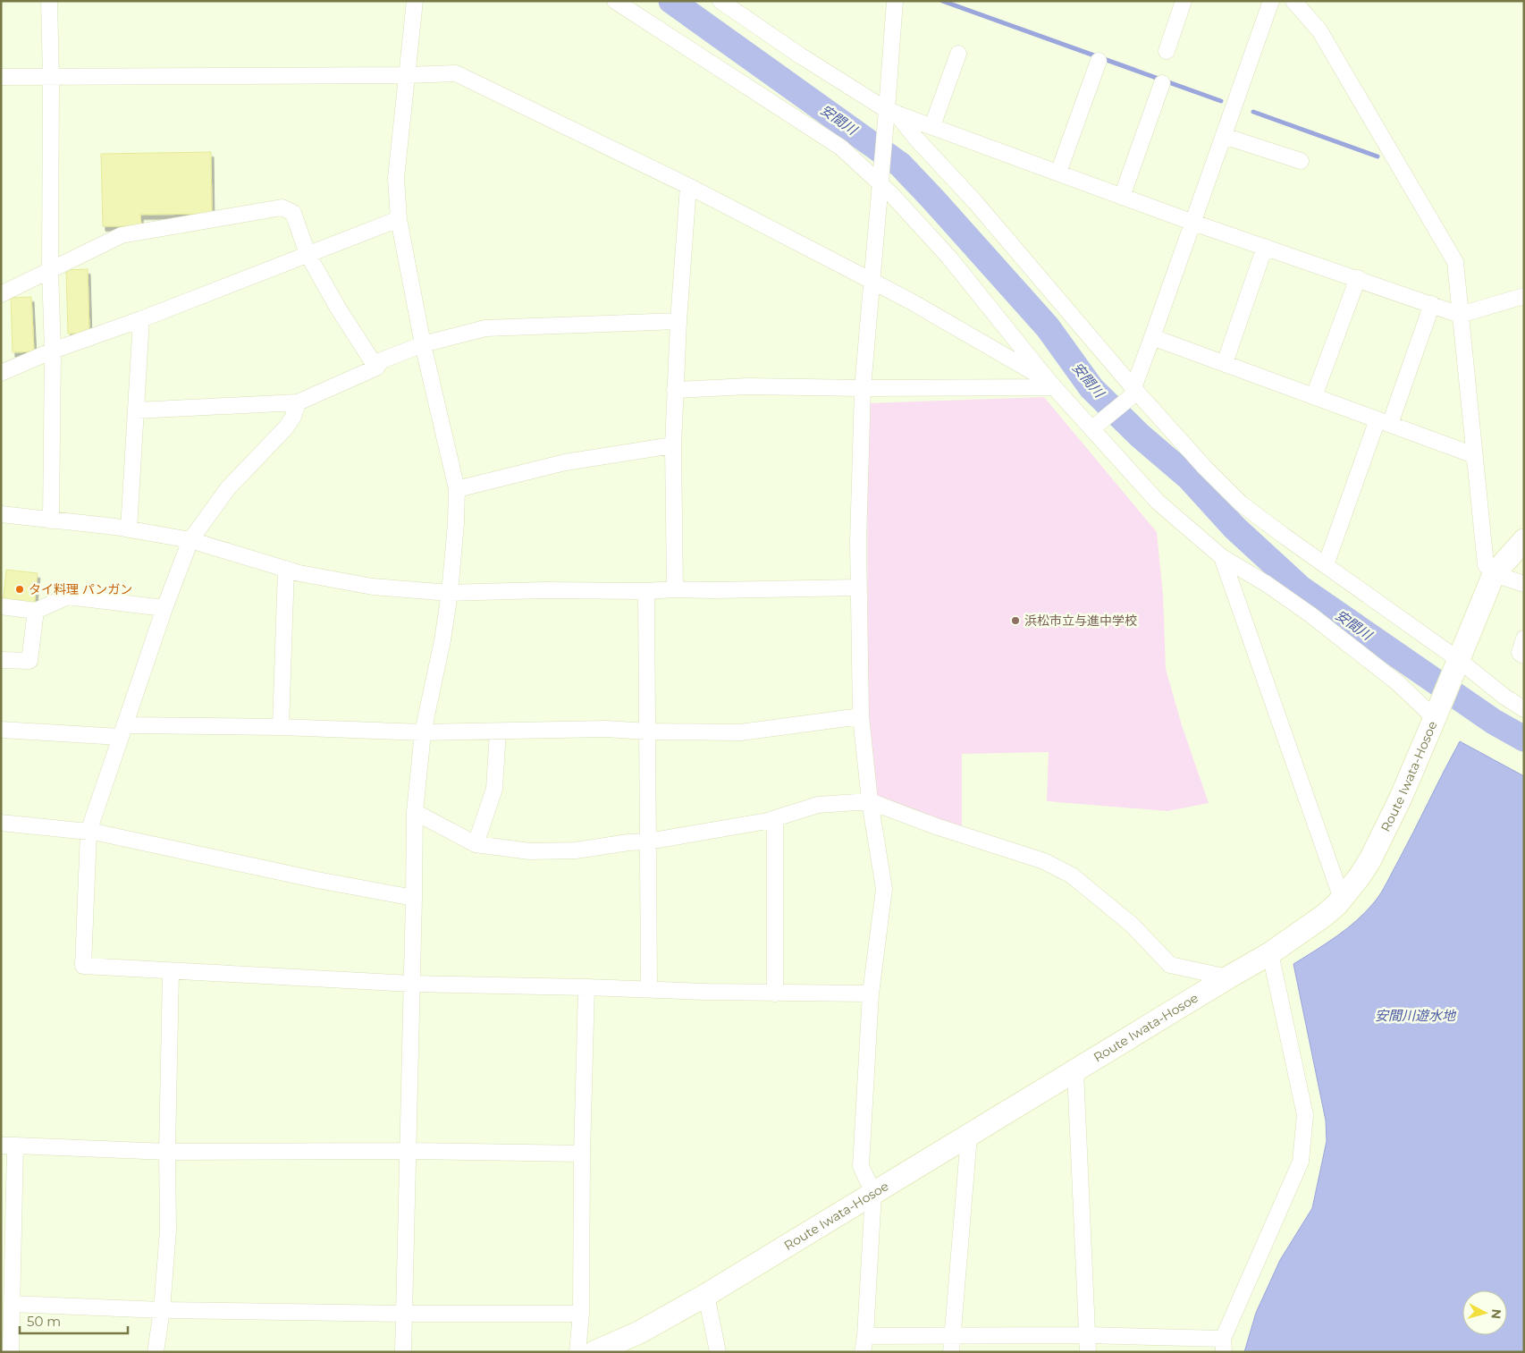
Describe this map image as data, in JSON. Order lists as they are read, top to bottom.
{
  "streets": {
    "main road": ["Route Iwata-Hosoe"]
  },
  "water": ["安間川", "安間川遊水地"],
  "places": ["タイ料理 パンガン", "浜松市立与進中学校"],
  "scale_bar": "50 m",
  "north": "right"
}
